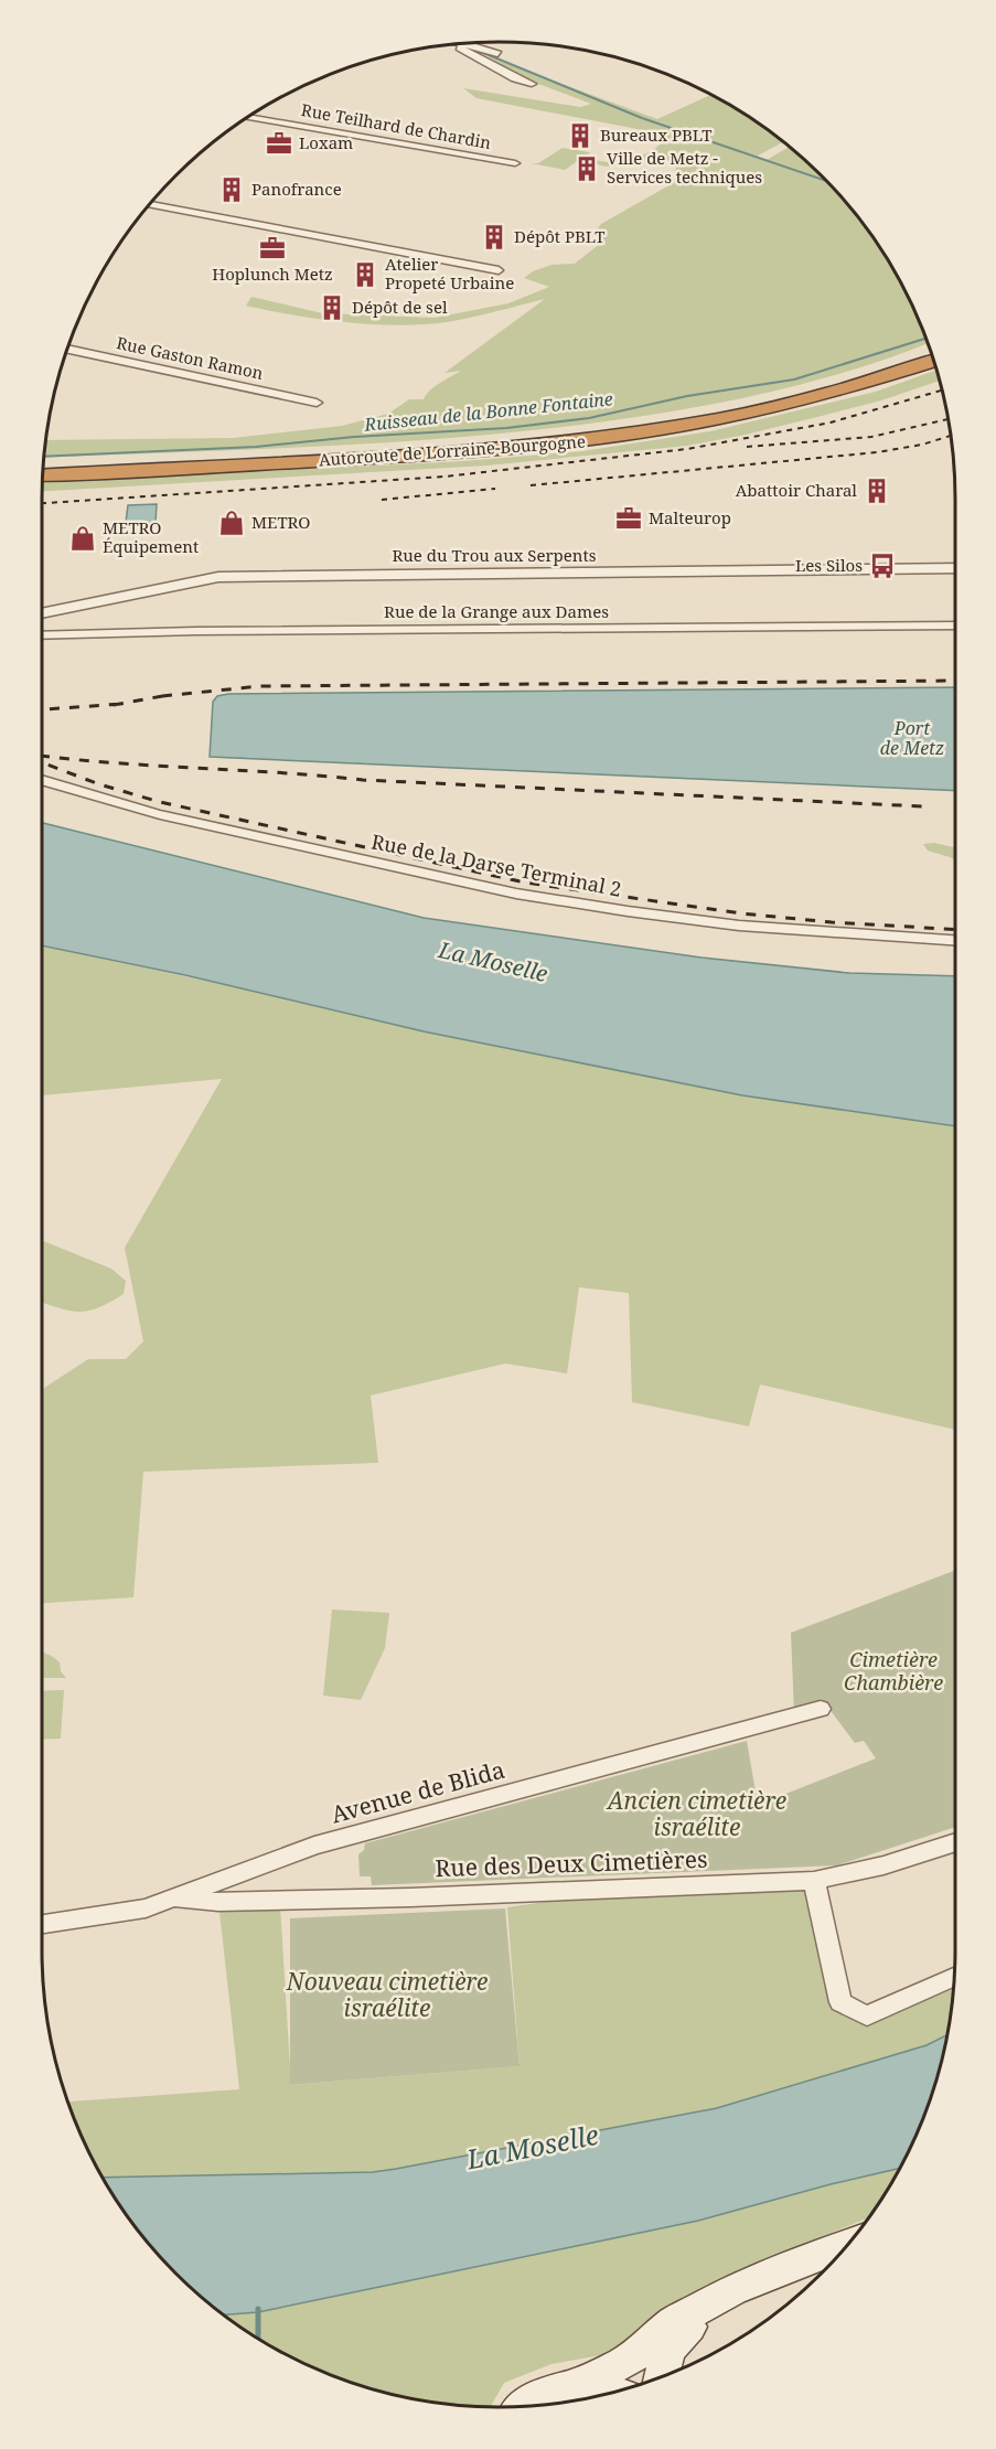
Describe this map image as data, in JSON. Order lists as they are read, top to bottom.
{
  "streets": {
    "highway": ["Autoroute de Lorraine-Bourgogne"],
    "street": [
      "Rue Teilhard de Chardin",
      "Rue Gaston Ramon",
      "Rue du Trou aux Serpents",
      "Rue de la Grange aux Dames",
      "Rue de la Darse Terminal 2",
      "Avenue de Blida",
      "Rue des Deux Cimetières"
    ]
  },
  "crossings": [
    ["Avenue de Blida", "Rue des Deux Cimetières"]
  ],
  "water": ["Ruisseau de la Bonne Fontaine", "Port de Metz", "La Moselle"],
  "parks": ["Cimetière Chambière", "Ancien cimetière israélite", "Nouveau cimetière israélite"],
  "places": {
    "building": [
      "Bureaux PBLT",
      "Ville de Metz - Services techniques",
      "Panofrance",
      "Dépôt PBLT",
      "Atelier Propeté Urbaine",
      "Dépôt de sel",
      "Abattoir Charal"
    ],
    "office": ["Loxam", "Hoplunch Metz", "Malteurop"],
    "shop": ["METRO", "METRO Équipement"],
    "bus stop": ["Les Silos"]
  }
}
